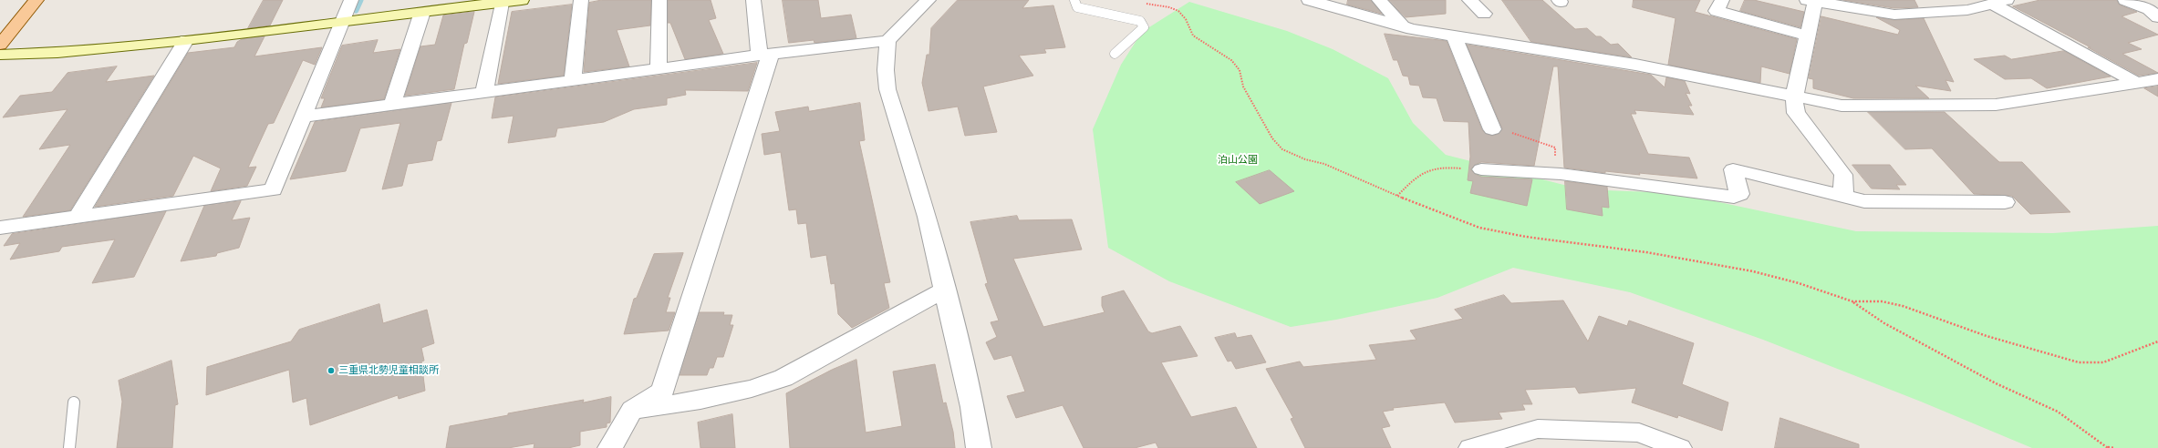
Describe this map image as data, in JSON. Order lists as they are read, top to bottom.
{
  "parks": ["泊山公園"],
  "places": ["三重県北勢児童相談所"]
}
